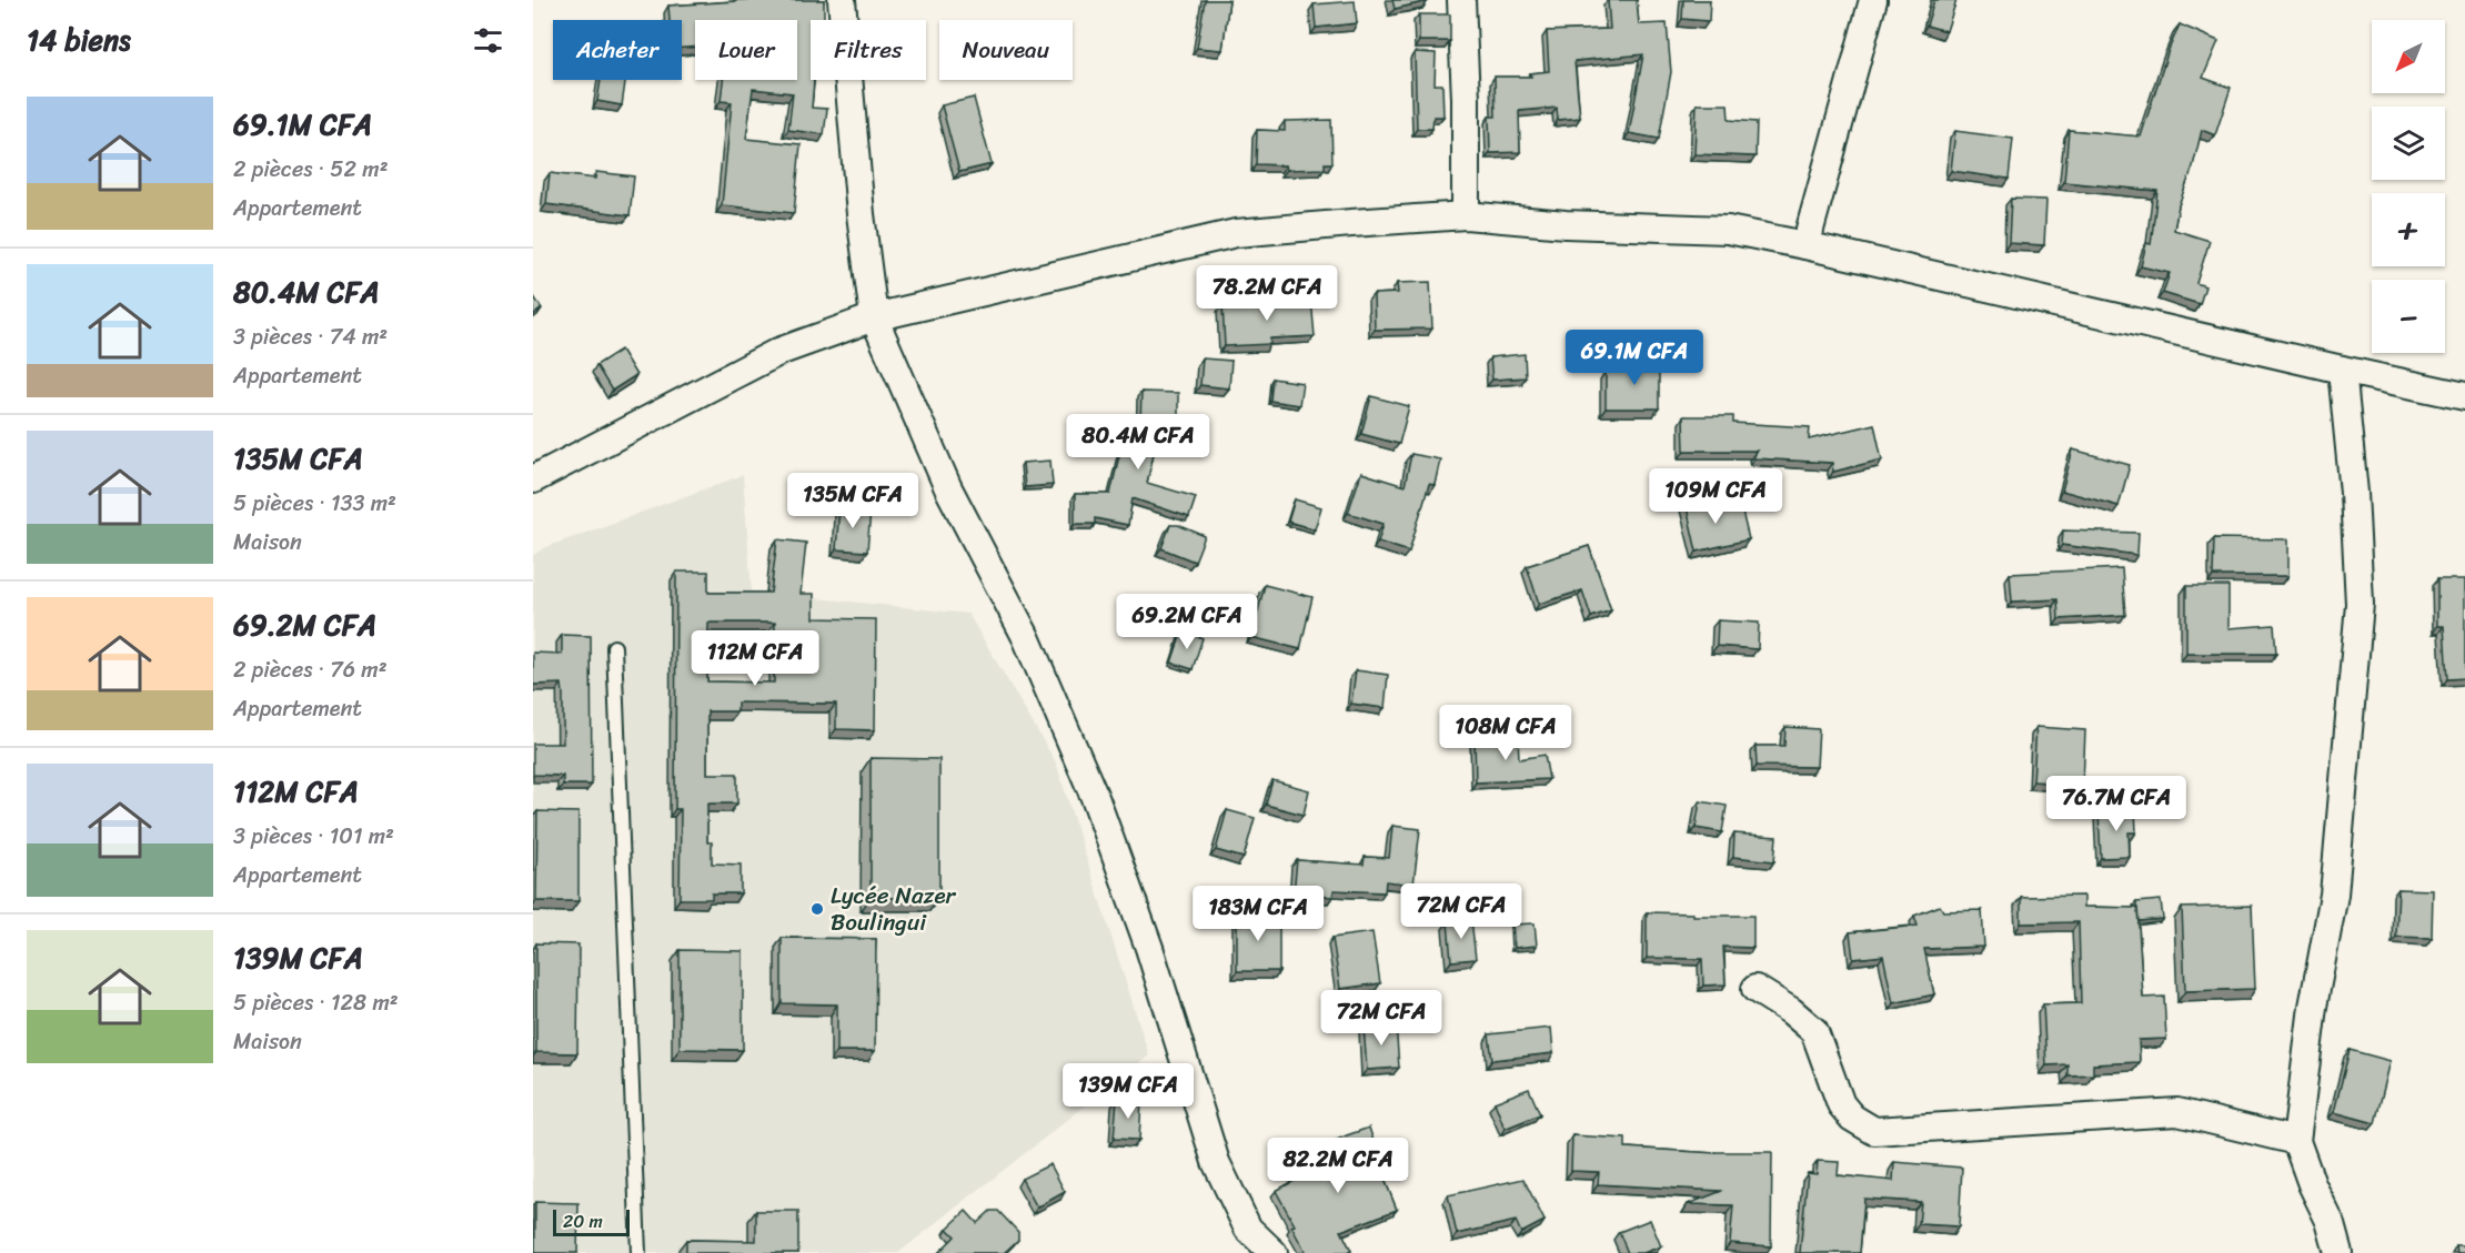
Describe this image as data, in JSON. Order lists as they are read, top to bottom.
{
  "places": ["Lycée Nazer Boulingui"],
  "scale_bar": "20 m",
  "north": "bottom left",
  "page": {
    "heading": "14 biens",
    "map_buttons": ["+", "−"],
    "chip": [
      "Acheter",
      "Louer",
      "Filtres",
      "Nouveau"
    ],
    "list": [
      {
        "name": "69.1M CFA",
        "note": "2 pièces · 52 m² · Appartement"
      },
      {
        "name": "80.4M CFA",
        "note": "3 pièces · 74 m² · Appartement"
      },
      {
        "name": "135M CFA",
        "note": "5 pièces · 133 m² · Maison"
      },
      {
        "name": "69.2M CFA",
        "note": "2 pièces · 76 m² · Appartement"
      },
      {
        "name": "112M CFA",
        "note": "3 pièces · 101 m² · Appartement"
      },
      {
        "name": "139M CFA",
        "note": "5 pièces · 128 m² · Maison"
      }
    ],
    "price": [
      "78.2M CFA",
      "69.1M CFA",
      "80.4M CFA",
      "109M CFA",
      "135M CFA",
      "69.2M CFA",
      "112M CFA",
      "108M CFA",
      "76.7M CFA",
      "72M CFA",
      "183M CFA",
      "72M CFA",
      "139M CFA",
      "82.2M CFA"
    ],
    "scale": "20 m"
  }
}
